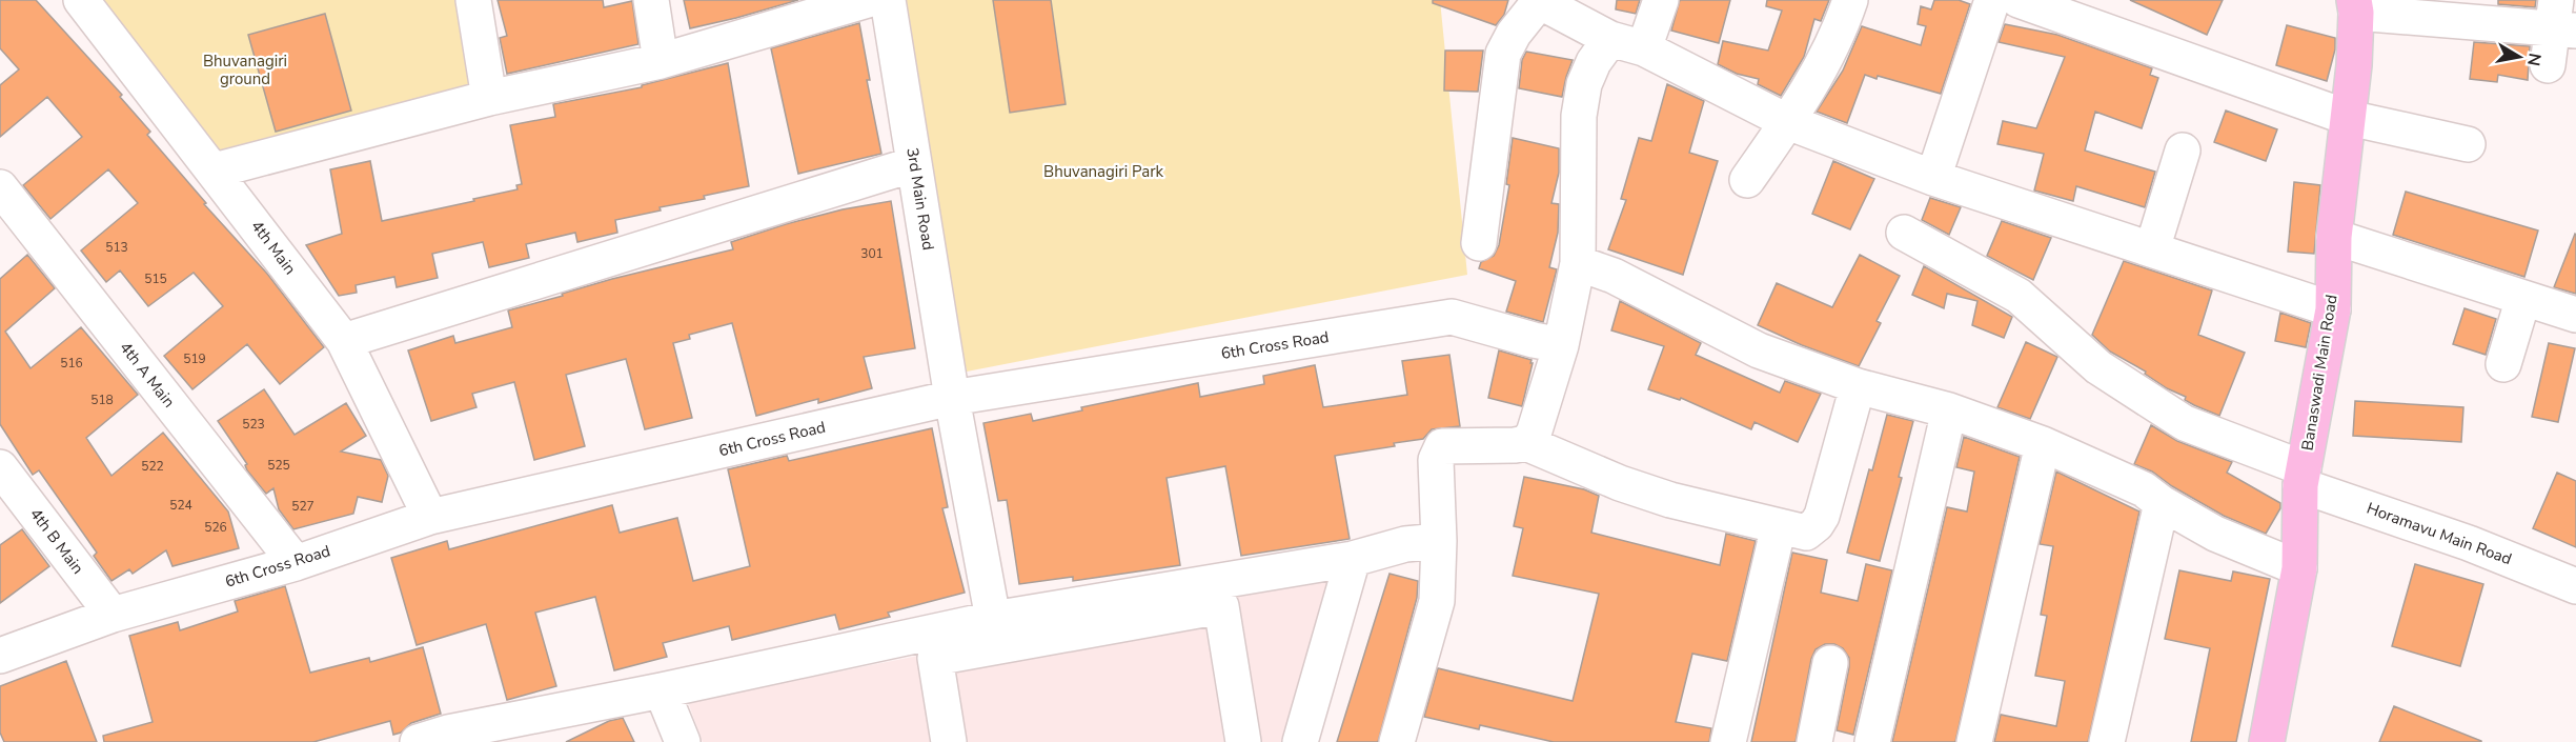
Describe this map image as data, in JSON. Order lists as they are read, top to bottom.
{
  "streets": {
    "main road": ["Banaswadi Main Road"],
    "street": [
      "3rd Main Road",
      "4th Main",
      "6th Cross Road",
      "4th A Main",
      "Horamavu Main Road",
      "4th B Main"
    ]
  },
  "crossings": [
    ["3rd Main Road", "6th Cross Road"],
    ["4th Main", "6th Cross Road"],
    ["6th Cross Road", "4th A Main"],
    ["6th Cross Road", "4th B Main"],
    ["Banaswadi Main Road", "Horamavu Main Road"]
  ],
  "parks": ["Bhuvanagiri ground", "Bhuvanagiri Park"],
  "house_numbers": [
    "513",
    "301",
    "515",
    "519",
    "516",
    "518",
    "523",
    "525",
    "522",
    "524",
    "527",
    "526"
  ],
  "north": "right"
}
